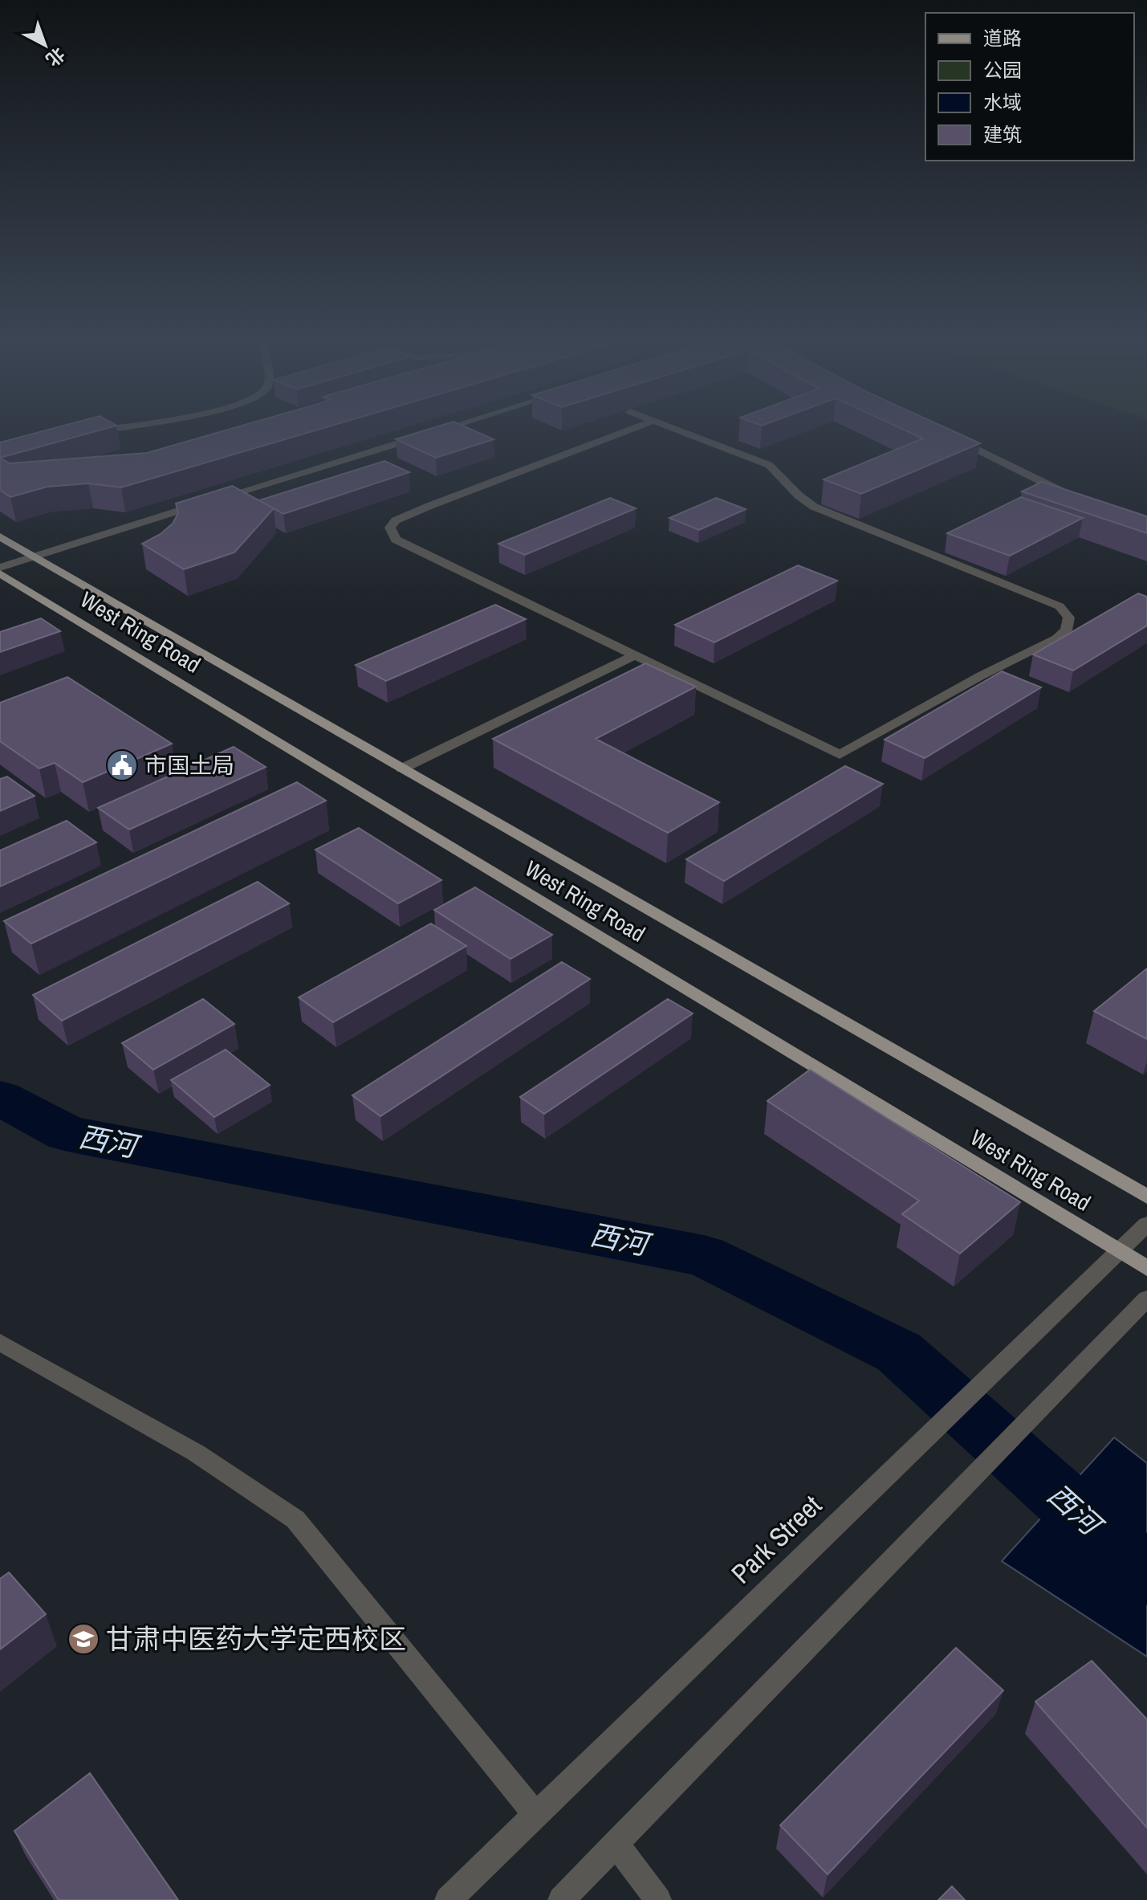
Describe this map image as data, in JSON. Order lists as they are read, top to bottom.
{
  "streets": {
    "main road": ["West Ring Road"],
    "street": ["Park Street"]
  },
  "crossings": [
    ["West Ring Road", "Park Street"]
  ],
  "water": ["西河"],
  "places": {
    "public building": ["市国土局"],
    "school or university": ["甘肃中医药大学定西校区"]
  },
  "legend": [
    "道路",
    "公园",
    "水域",
    "建筑"
  ],
  "north": "bottom right"
}
